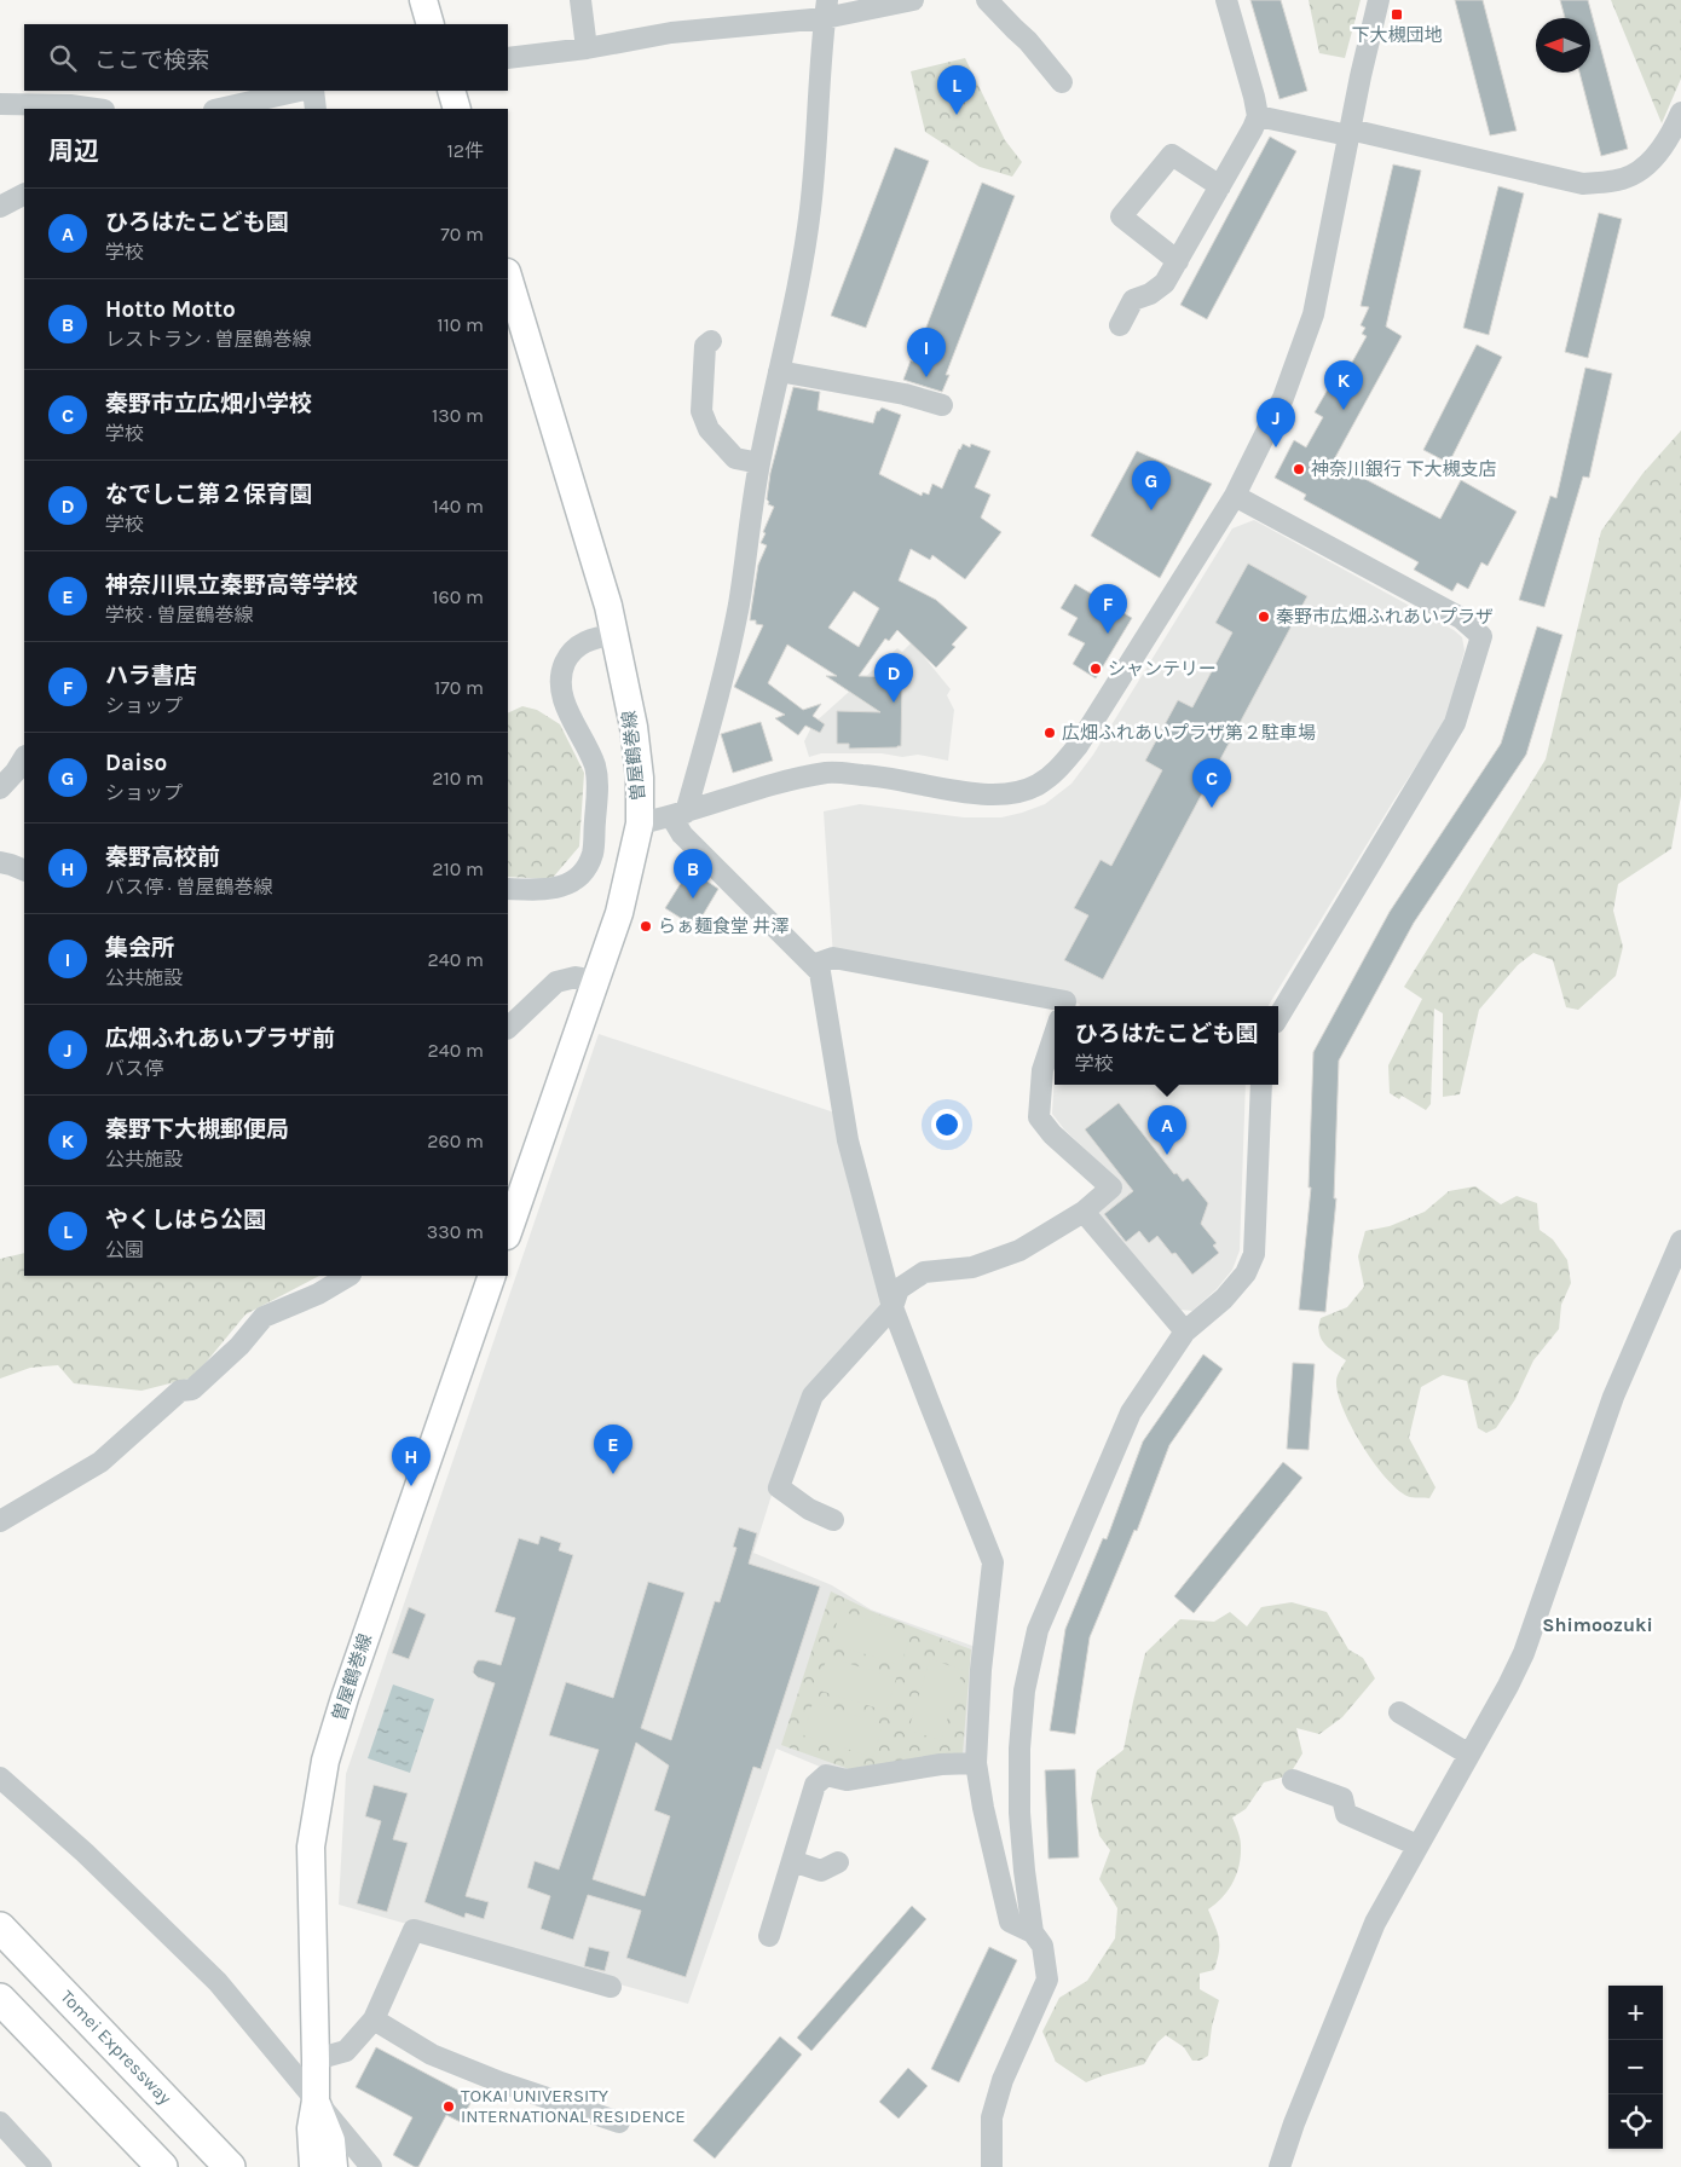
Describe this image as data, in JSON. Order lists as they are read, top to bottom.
{
  "streets": {
    "highway": ["Tomei Expressway"],
    "main road": ["曽屋鶴巻線"]
  },
  "districts": ["Shimoozuki"],
  "places": {
    "transit": ["下大槻団地"],
    "other": [
      "神奈川銀行 下大槻支店",
      "秦野市広畑ふれあいプラザ",
      "シャンテリー",
      "広畑ふれあいプラザ第２駐車場",
      "らぁ麺食堂 井澤",
      "TOKAI UNIVERSITY INTERNATIONAL RESIDENCE"
    ]
  },
  "north": "left",
  "page": {
    "search": "ここで検索",
    "pins": [
      "L",
      "I",
      "K",
      "J",
      "G",
      "F",
      "D",
      "C",
      "B",
      "A",
      "E",
      "H"
    ],
    "heading": ["周辺", "12件"],
    "list": [
      {
        "mark": "A",
        "name": "ひろはたこども園",
        "note": "学校",
        "value": "70 m"
      },
      {
        "mark": "B",
        "name": "Hotto Motto",
        "note": "レストラン · 曽屋鶴巻線",
        "value": "110 m"
      },
      {
        "mark": "C",
        "name": "秦野市立広畑小学校",
        "note": "学校",
        "value": "130 m"
      },
      {
        "mark": "D",
        "name": "なでしこ第２保育園",
        "note": "学校",
        "value": "140 m"
      },
      {
        "mark": "E",
        "name": "神奈川県立秦野高等学校",
        "note": "学校 · 曽屋鶴巻線",
        "value": "160 m"
      },
      {
        "mark": "F",
        "name": "ハラ書店",
        "note": "ショップ",
        "value": "170 m"
      },
      {
        "mark": "G",
        "name": "Daiso",
        "note": "ショップ",
        "value": "210 m"
      },
      {
        "mark": "H",
        "name": "秦野高校前",
        "note": "バス停 · 曽屋鶴巻線",
        "value": "210 m"
      },
      {
        "mark": "I",
        "name": "集会所",
        "note": "公共施設",
        "value": "240 m"
      },
      {
        "mark": "J",
        "name": "広畑ふれあいプラザ前",
        "note": "バス停",
        "value": "240 m"
      },
      {
        "mark": "K",
        "name": "秦野下大槻郵便局",
        "note": "公共施設",
        "value": "260 m"
      },
      {
        "mark": "L",
        "name": "やくしはら公園",
        "note": "公園",
        "value": "330 m"
      }
    ],
    "popup": ["ひろはたこども園", "学校"],
    "map_buttons": ["+", "−"]
  }
}
